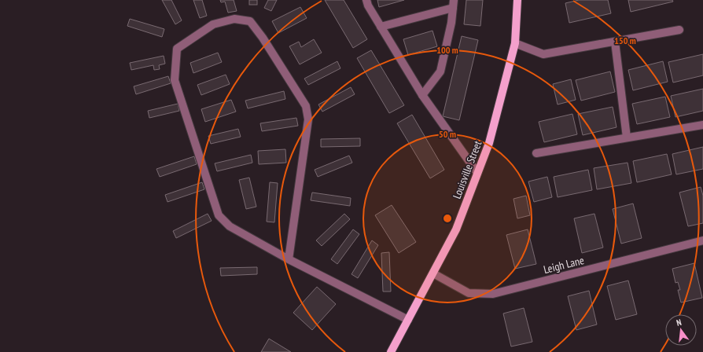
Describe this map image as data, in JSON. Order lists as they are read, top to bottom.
{
  "streets": {
    "main road": ["Louisville Street"],
    "street": ["Leigh Lane"]
  },
  "crossings": [
    ["Louisville Street", "Leigh Lane"]
  ],
  "north": "top",
  "rings": ["150 m", "100 m", "50 m"]
}
